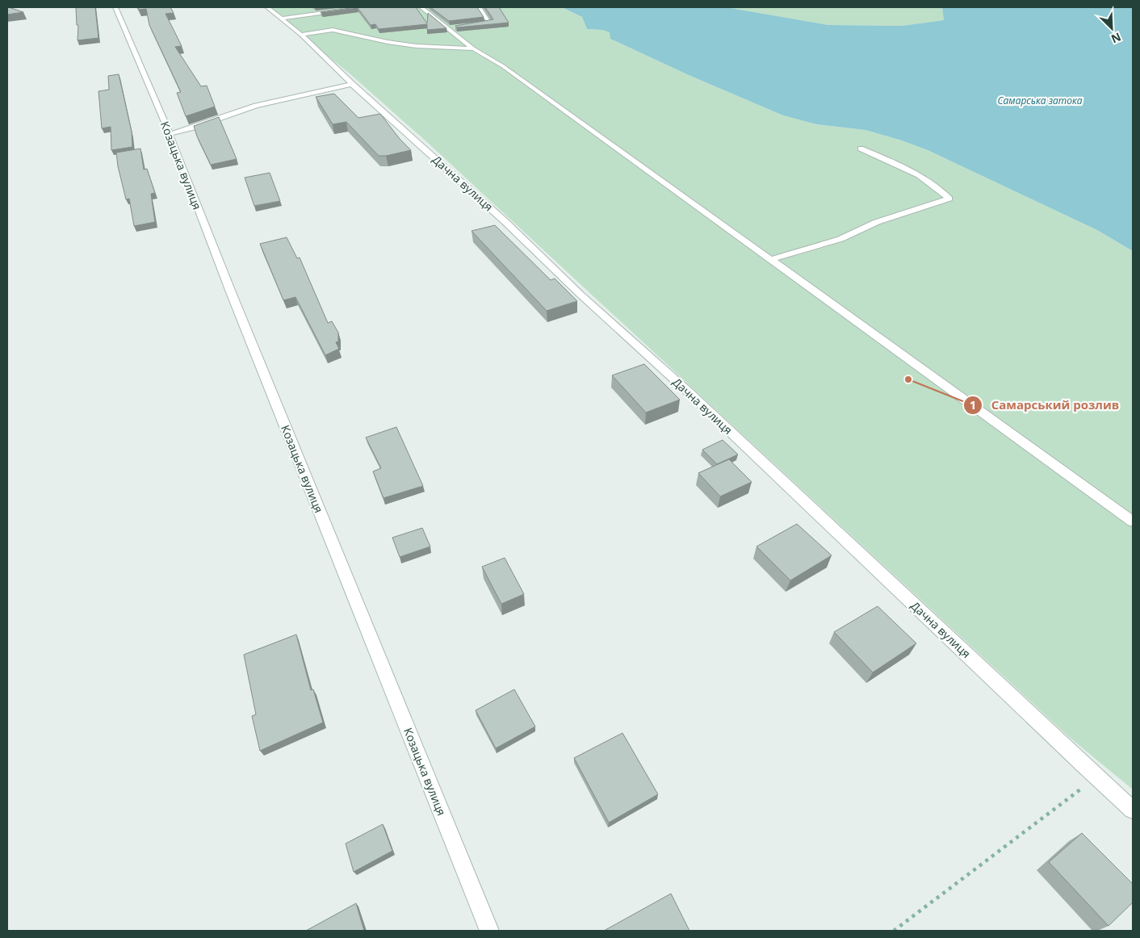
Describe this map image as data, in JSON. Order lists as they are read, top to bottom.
{
  "streets": {
    "street": ["Козацька вулиця", "Дачна вулиця"]
  },
  "water": ["Самарська затока"],
  "places": ["Самарський розлив"],
  "north": "bottom right"
}
